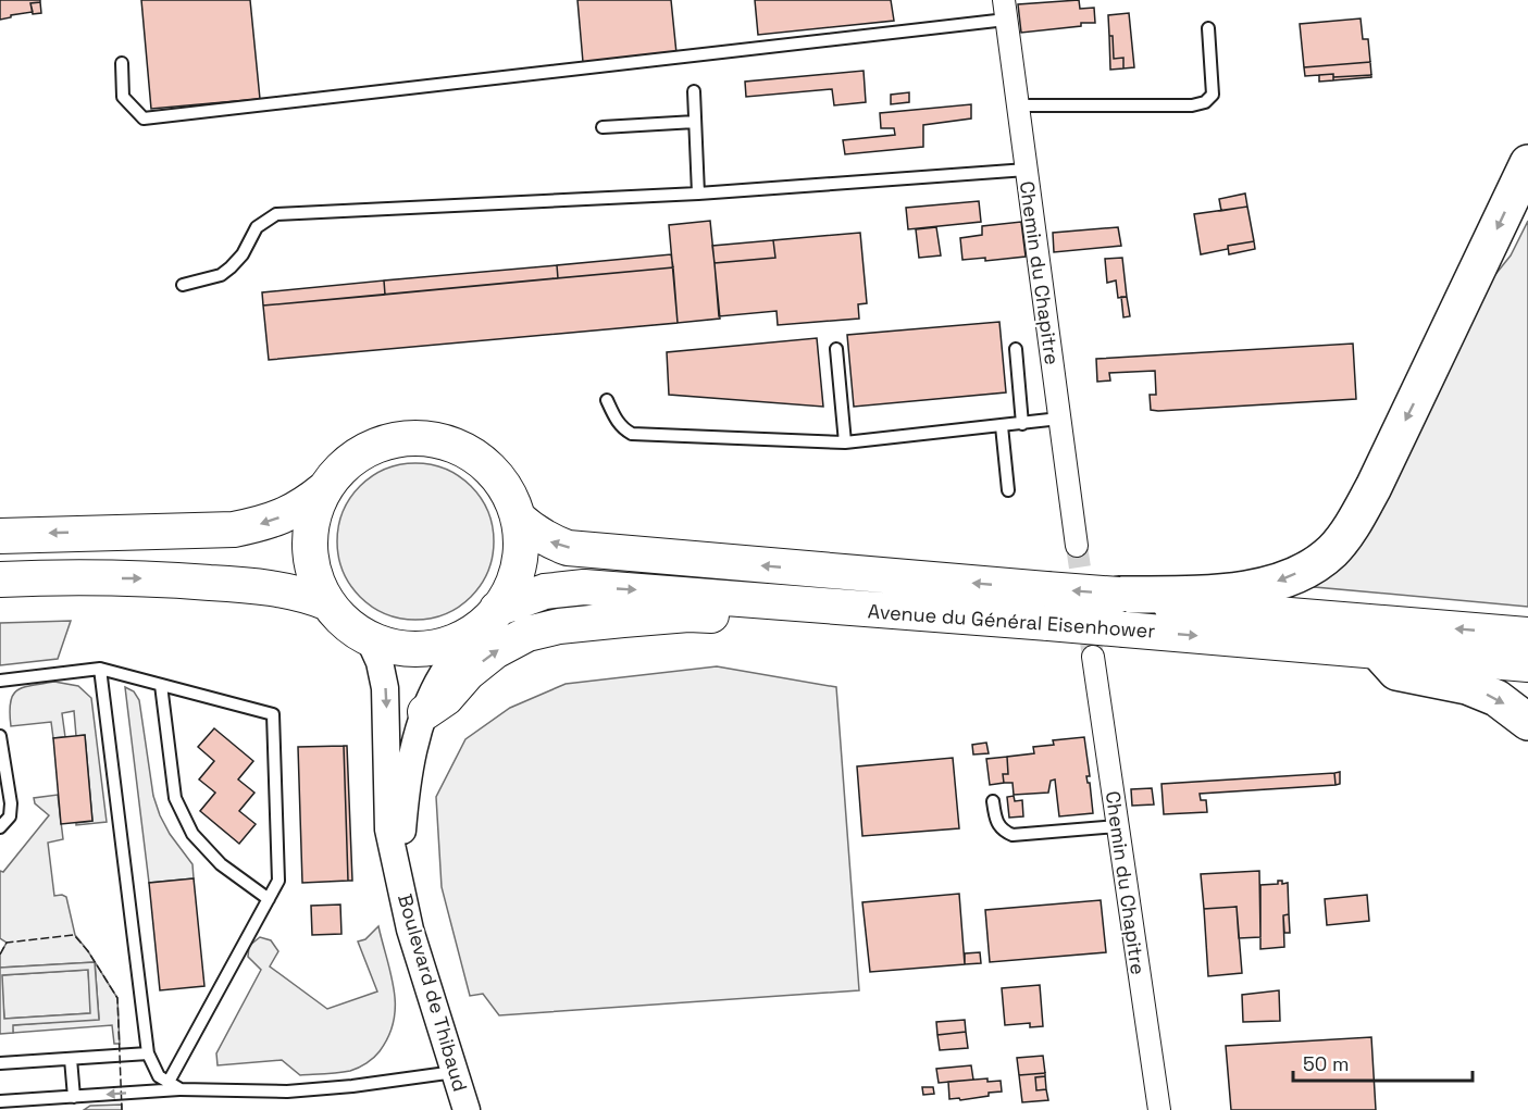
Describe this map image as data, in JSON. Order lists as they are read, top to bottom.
{
  "streets": {
    "main road": ["Avenue du Général Eisenhower"],
    "street": ["Chemin du Chapitre", "Boulevard de Thibaud"]
  },
  "crossings": [
    ["Avenue du Général Eisenhower", "Boulevard de Thibaud"]
  ],
  "scale_bar": "50 m"
}
